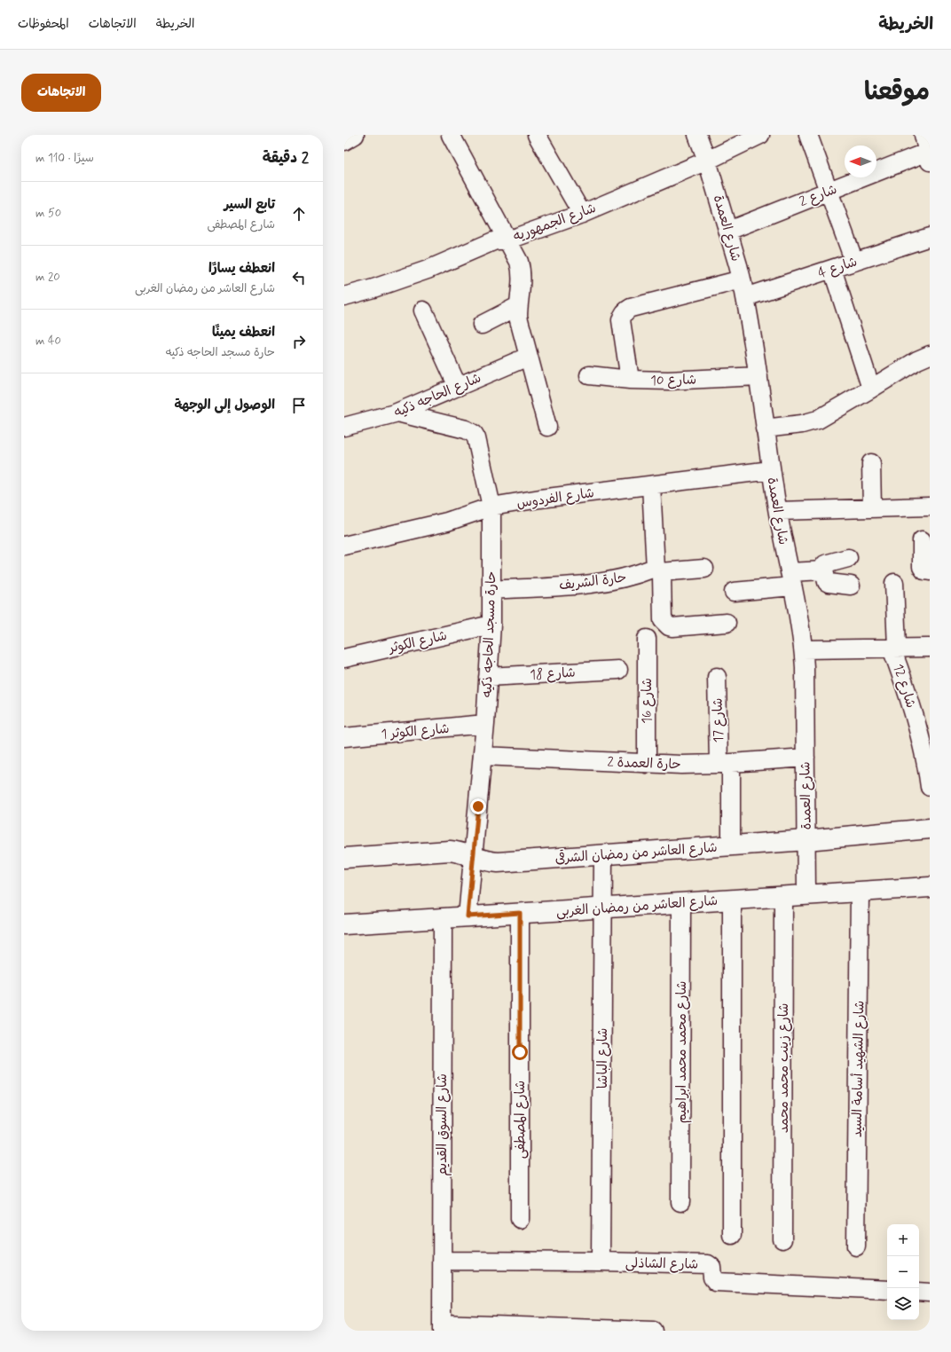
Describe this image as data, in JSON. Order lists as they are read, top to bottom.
{
  "streets": {
    "street": [
      "شارع 2",
      "شارع الجمهوريه",
      "شارع العمدة",
      "شارع 4",
      "شارع 10",
      "شارع الحاجه ذكيه",
      "شارع الفردوس",
      "حارة الشريف",
      "حارة مسجد الحاجه ذكيه",
      "شارع الكوثر",
      "شارع 18",
      "شارع 12",
      "شارع 16",
      "شارع 17",
      "شارع الكوثر 1",
      "حارة العمدة 2",
      "شارع العاشر من رمضان الشرقى",
      "شارع العاشر من رمضان الغربى",
      "شارع محمد محمد ابراهيم",
      "شارع الباشا",
      "شارع زينب محمد محمد",
      "شارع الشهيد أسامة السيد",
      "شارع المصطفى",
      "شارع السوق القديم",
      "شارع الشاذلى"
    ]
  },
  "crossings": [
    ["شارع 2", "شارع العمدة"],
    ["شارع الجمهوريه", "شارع العمدة"],
    ["شارع العمدة", "شارع 4"],
    ["شارع العمدة", "شارع 10"],
    ["شارع العمدة", "شارع الفردوس"],
    ["شارع العمدة", "حارة العمدة 2"],
    ["شارع العمدة", "شارع العاشر من رمضان الشرقى"],
    ["شارع العمدة", "شارع العاشر من رمضان الغربى"],
    ["شارع الحاجه ذكيه", "حارة مسجد الحاجه ذكيه"],
    ["شارع الفردوس", "حارة مسجد الحاجه ذكيه"],
    ["حارة الشريف", "حارة مسجد الحاجه ذكيه"],
    ["حارة مسجد الحاجه ذكيه", "شارع الكوثر"],
    ["حارة مسجد الحاجه ذكيه", "شارع 18"],
    ["حارة مسجد الحاجه ذكيه", "شارع الكوثر 1"],
    ["حارة مسجد الحاجه ذكيه", "حارة العمدة 2"],
    ["حارة مسجد الحاجه ذكيه", "شارع العاشر من رمضان الشرقى"],
    ["حارة مسجد الحاجه ذكيه", "شارع العاشر من رمضان الغربى"],
    ["شارع 16", "حارة العمدة 2"],
    ["شارع 17", "حارة العمدة 2"],
    ["شارع 17", "شارع العاشر من رمضان الشرقى"],
    ["شارع العاشر من رمضان الشرقى", "شارع الباشا"],
    ["شارع العاشر من رمضان الغربى", "شارع محمد محمد ابراهيم"],
    ["شارع العاشر من رمضان الغربى", "شارع الباشا"],
    ["شارع العاشر من رمضان الغربى", "شارع زينب محمد محمد"],
    ["شارع العاشر من رمضان الغربى", "شارع الشهيد أسامة السيد"],
    ["شارع العاشر من رمضان الغربى", "شارع المصطفى"],
    ["شارع العاشر من رمضان الغربى", "شارع السوق القديم"],
    ["شارع الباشا", "شارع الشاذلى"],
    ["شارع السوق القديم", "شارع الشاذلى"]
  ],
  "north": "left",
  "page": {
    "header": "الخريطة",
    "nav": ["الخريطة", "الاتجاهات", "المحفوظات"],
    "title": "موقعنا",
    "buttons": "الاتجاهات",
    "heading": ["2 دقيقة", "سيرًا · 110 m"],
    "list": [
      ["تابع السير", "شارع المصطفى", "50 m"],
      ["انعطف يسارًا", "شارع العاشر من رمضان الغربى", "20 m"],
      ["انعطف يمينًا", "حارة مسجد الحاجه ذكيه", "40 m"],
      "الوصول إلى الوجهة"
    ],
    "map_buttons": ["+", "−"]
  }
}
